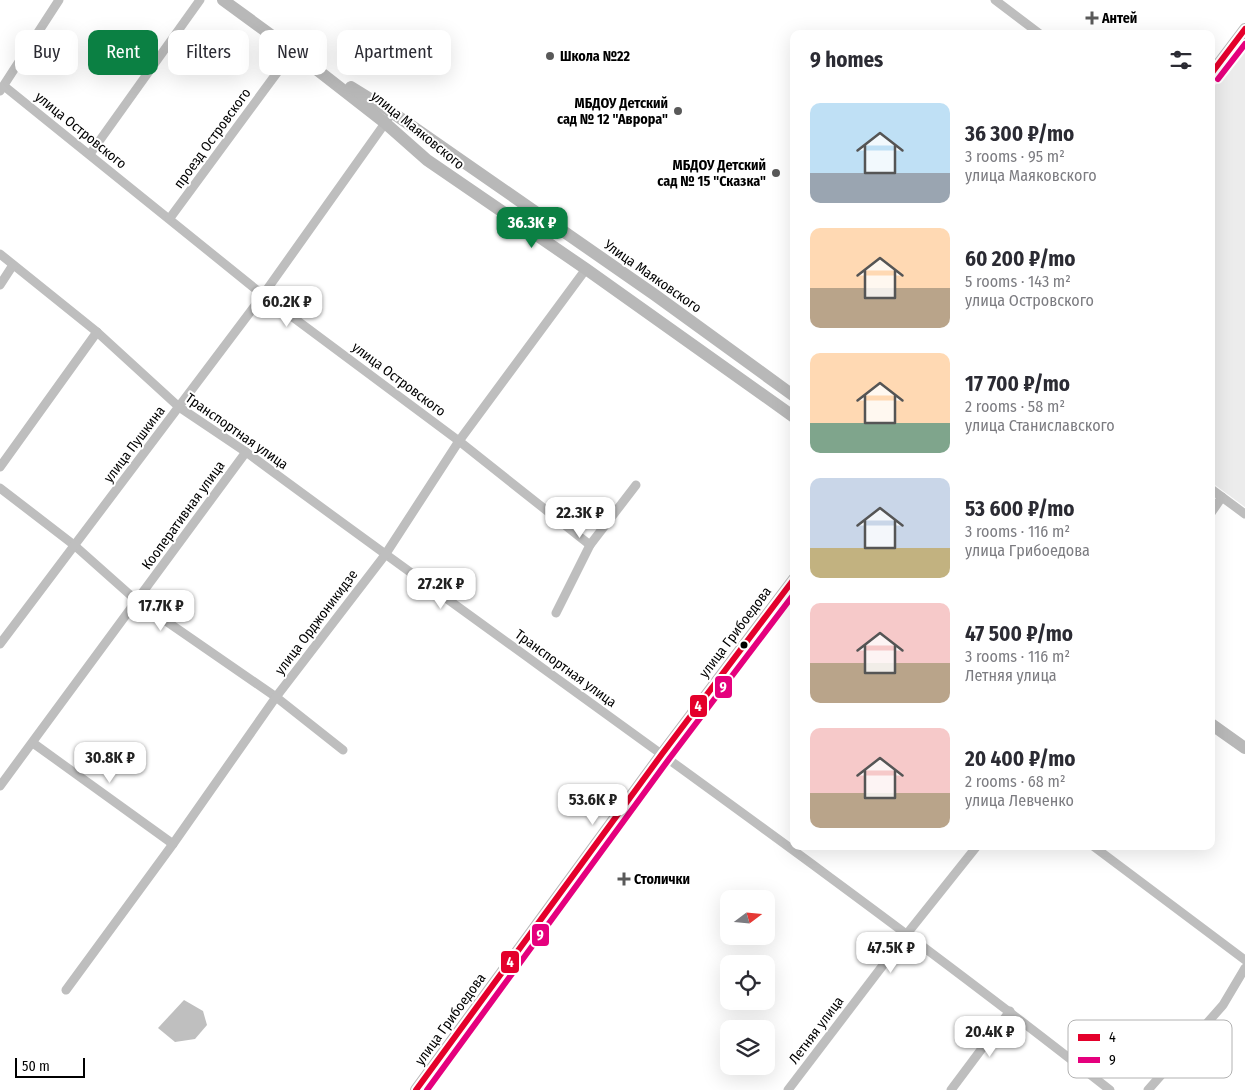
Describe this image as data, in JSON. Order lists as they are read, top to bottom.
{
  "streets": {
    "street": [
      "улица Островского",
      "улица Маяковского",
      "проезд Островского",
      "Улица Маяковского",
      "Транспортная улица",
      "улица Пушкина",
      "Кооперативная улица",
      "улица Орджоникидзе",
      "улица Грибоедова",
      "Летняя улица"
    ]
  },
  "crossings": [
    ["улица Островского", "проезд Островского"],
    ["улица Островского", "улица Пушкина"],
    ["улица Островского", "улица Орджоникидзе"],
    ["улица Маяковского", "Улица Маяковского"],
    ["улица Маяковского", "улица Пушкина"],
    ["улица Маяковского", "улица Орджоникидзе"],
    ["Улица Маяковского", "улица Пушкина"],
    ["Транспортная улица", "улица Пушкина"],
    ["Транспортная улица", "Кооперативная улица"],
    ["Транспортная улица", "улица Орджоникидзе"],
    ["Транспортная улица", "улица Грибоедова"],
    ["Транспортная улица", "Летняя улица"]
  ],
  "places": {
    "health": ["Антей", "Столички"],
    "other": ["Школа №22", "МБДОУ Детский сад № 12 \"Аврора\"", "МБДОУ Детский сад № 15 \"Сказка\""]
  },
  "lines": ["transit line 4", "transit line 9"],
  "legend": ["4", "9"],
  "scale_bar": "50 m",
  "north": "right",
  "page": {
    "chip": [
      "Buy",
      "Rent",
      "Filters",
      "New",
      "Apartment"
    ],
    "heading": "9 homes",
    "list": [
      {
        "name": "36 300 ₽/mo",
        "note": "3 rooms · 95 m² · улица Маяковского"
      },
      {
        "name": "60 200 ₽/mo",
        "note": "5 rooms · 143 m² · улица Островского"
      },
      {
        "name": "17 700 ₽/mo",
        "note": "2 rooms · 58 m² · улица Станиславского"
      },
      {
        "name": "53 600 ₽/mo",
        "note": "3 rooms · 116 m² · улица Грибоедова"
      },
      {
        "name": "47 500 ₽/mo",
        "note": "3 rooms · 116 m² · Летняя улица"
      },
      {
        "name": "20 400 ₽/mo",
        "note": "2 rooms · 68 m² · улица Левченко"
      }
    ],
    "price": [
      "36.3K ₽",
      "60.2K ₽",
      "22.3K ₽",
      "27.2K ₽",
      "17.7K ₽",
      "30.8K ₽",
      "53.6K ₽",
      "47.5K ₽",
      "20.4K ₽"
    ],
    "scale": "50 m"
  }
}
